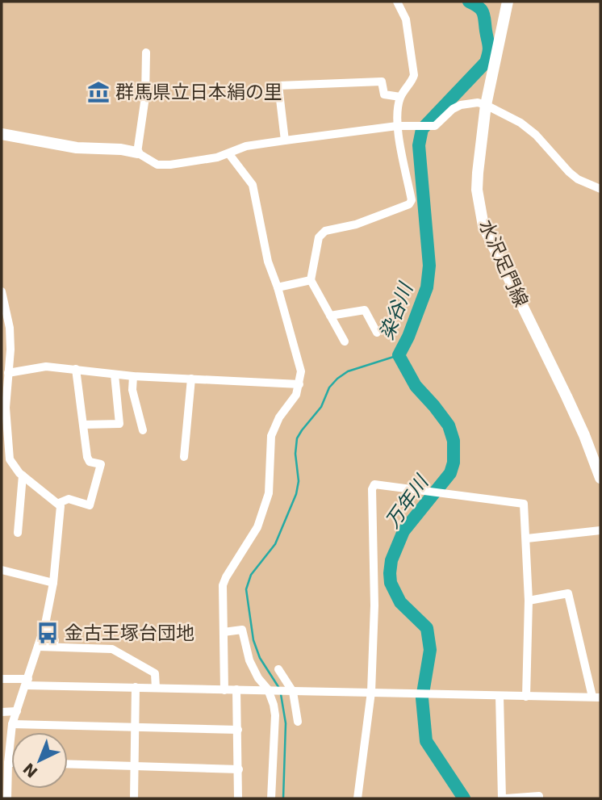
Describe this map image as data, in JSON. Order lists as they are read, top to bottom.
{
  "streets": {
    "main road": ["水沢足門線"]
  },
  "water": ["染谷川", "万年川"],
  "places": {
    "museum": ["群馬県立日本絹の里"],
    "bus stop": ["金古王塚台団地"]
  },
  "north": "bottom left"
}
